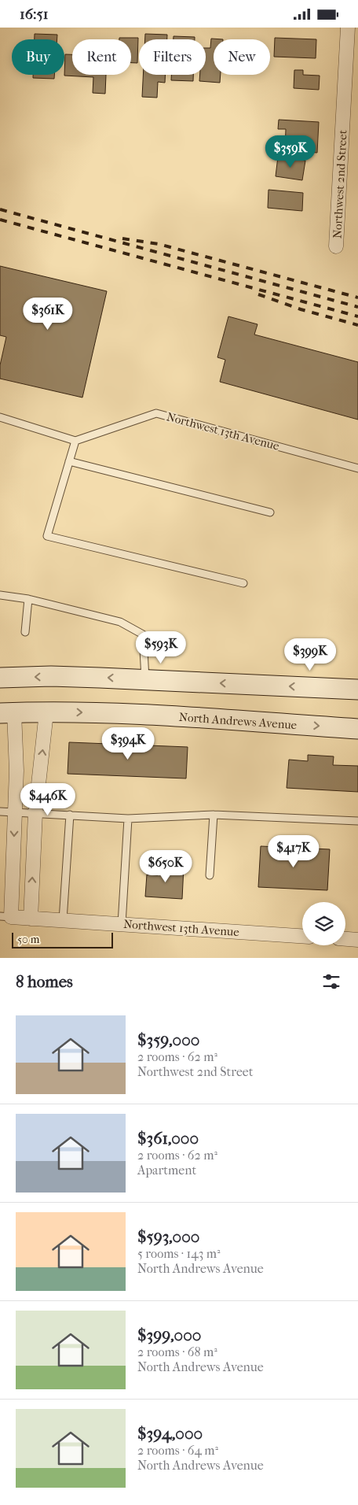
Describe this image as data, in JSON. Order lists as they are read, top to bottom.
{
  "streets": {
    "main road": ["North Andrews Avenue"],
    "street": ["Northwest 2nd Street", "Northwest 13th Avenue"]
  },
  "crossings": [
    ["Northwest 13th Avenue", "North Andrews Avenue"]
  ],
  "scale_bar": "50 m",
  "page": {
    "status": "16:51",
    "chip": [
      "Buy",
      "Rent",
      "Filters",
      "New"
    ],
    "price": [
      "$359K",
      "$361K",
      "$593K",
      "$399K",
      "$394K",
      "$446K",
      "$417K",
      "$650K"
    ],
    "scale": "50 m",
    "heading": "8 homes",
    "list": [
      {
        "name": "$359,000",
        "note": "2 rooms · 62 m² · Northwest 2nd Street"
      },
      {
        "name": "$361,000",
        "note": "2 rooms · 62 m² · Apartment"
      },
      {
        "name": "$593,000",
        "note": "5 rooms · 143 m² · North Andrews Avenue"
      },
      {
        "name": "$399,000",
        "note": "2 rooms · 68 m² · North Andrews Avenue"
      },
      {
        "name": "$394,000",
        "note": "2 rooms · 64 m² · North Andrews Avenue"
      }
    ]
  }
}
